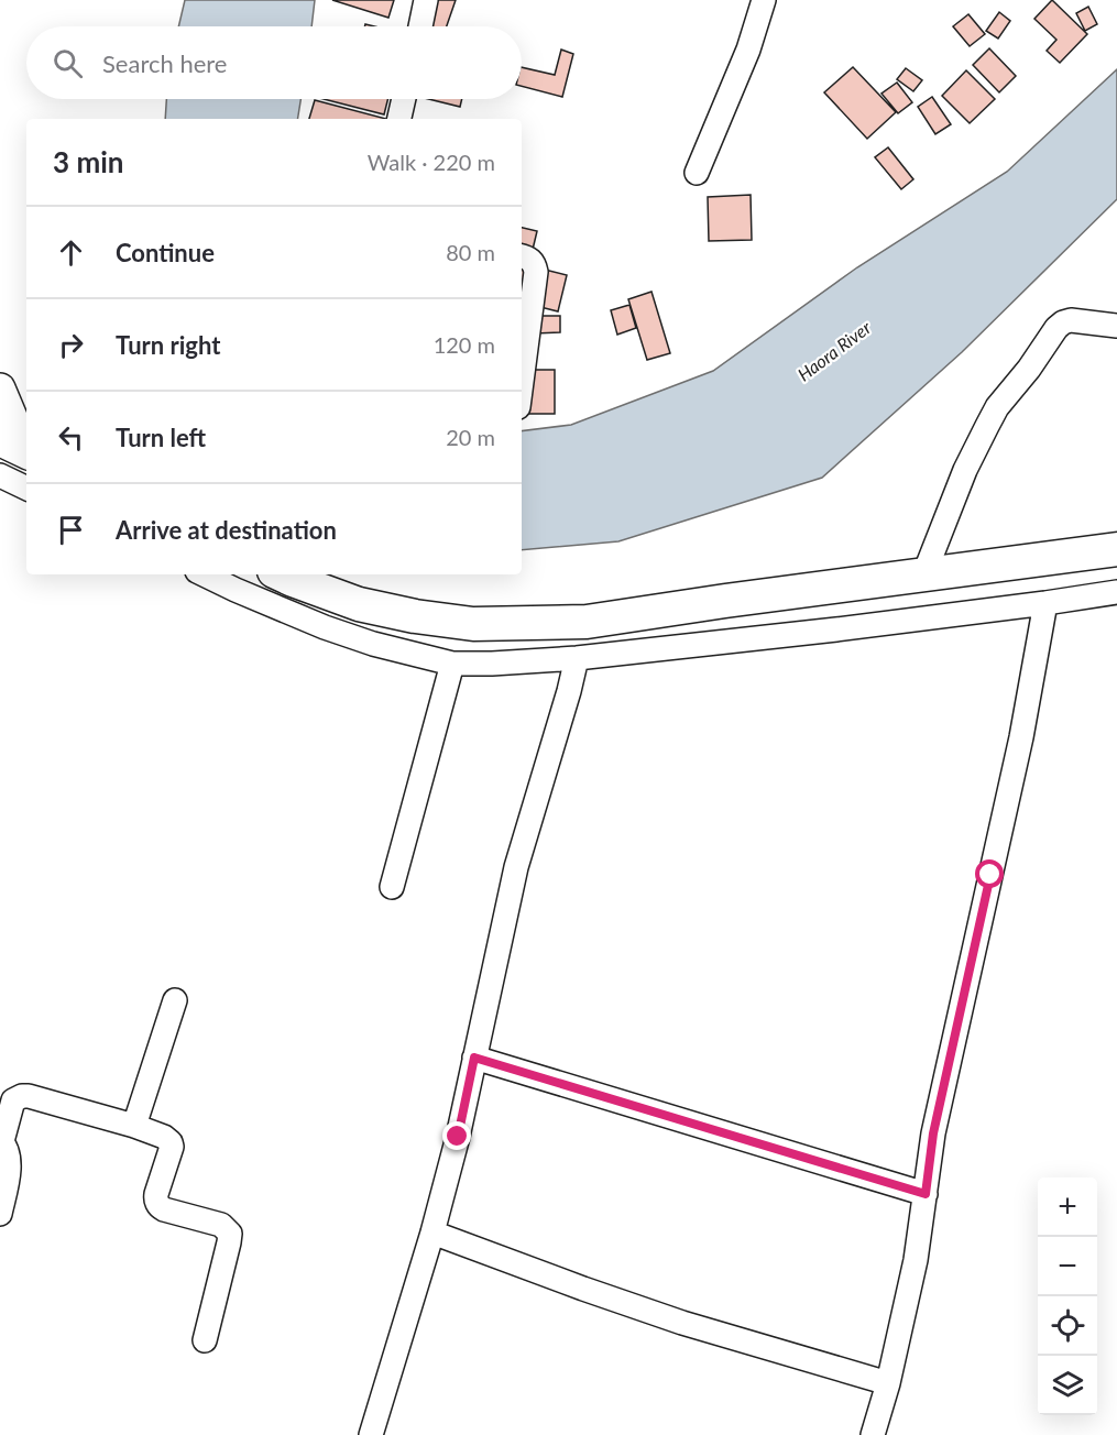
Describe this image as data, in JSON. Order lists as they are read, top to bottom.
{
  "water": ["Haora River"],
  "page": {
    "search": "Search here",
    "heading": ["3 min", "Walk · 220 m"],
    "list": [
      ["Continue", "80 m"],
      ["Turn right", "120 m"],
      ["Turn left", "20 m"],
      "Arrive at destination"
    ],
    "map_buttons": ["+", "−"]
  }
}
